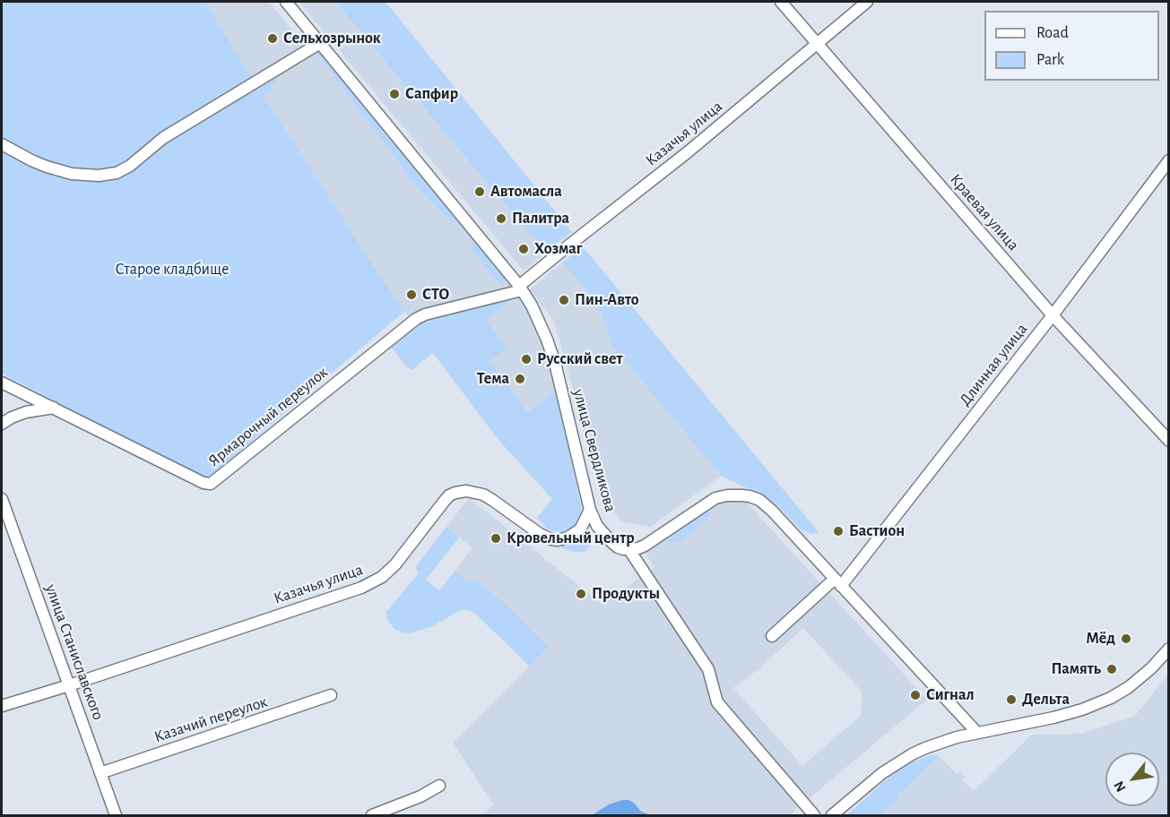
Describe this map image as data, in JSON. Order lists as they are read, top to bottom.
{
  "streets": {
    "street": [
      "Казачья улица",
      "Краевая улица",
      "Длинная улица",
      "Ярмарочный переулок",
      "улица Свердликова",
      "улица Станиславского",
      "Казачий переулок"
    ]
  },
  "crossings": [
    ["Казачья улица", "Краевая улица"],
    ["Казачья улица", "Ярмарочный переулок"],
    ["Казачья улица", "улица Свердликова"],
    ["Казачья улица", "улица Станиславского"],
    ["Краевая улица", "Длинная улица"],
    ["Ярмарочный переулок", "улица Свердликова"],
    ["улица Станиславского", "Казачий переулок"]
  ],
  "parks": ["Старое кладбище"],
  "places": [
    "Сельхозрынок",
    "Сапфир",
    "Автомасла",
    "Палитра",
    "Хозмаг",
    "СТО",
    "Пин-Авто",
    "Русский свет",
    "Тема",
    "Бастион",
    "Кровельный центр",
    "Продукты",
    "Мёд",
    "Память",
    "Сигнал",
    "Дельта"
  ],
  "legend": ["Road", "Park"],
  "north": "bottom left"
}
